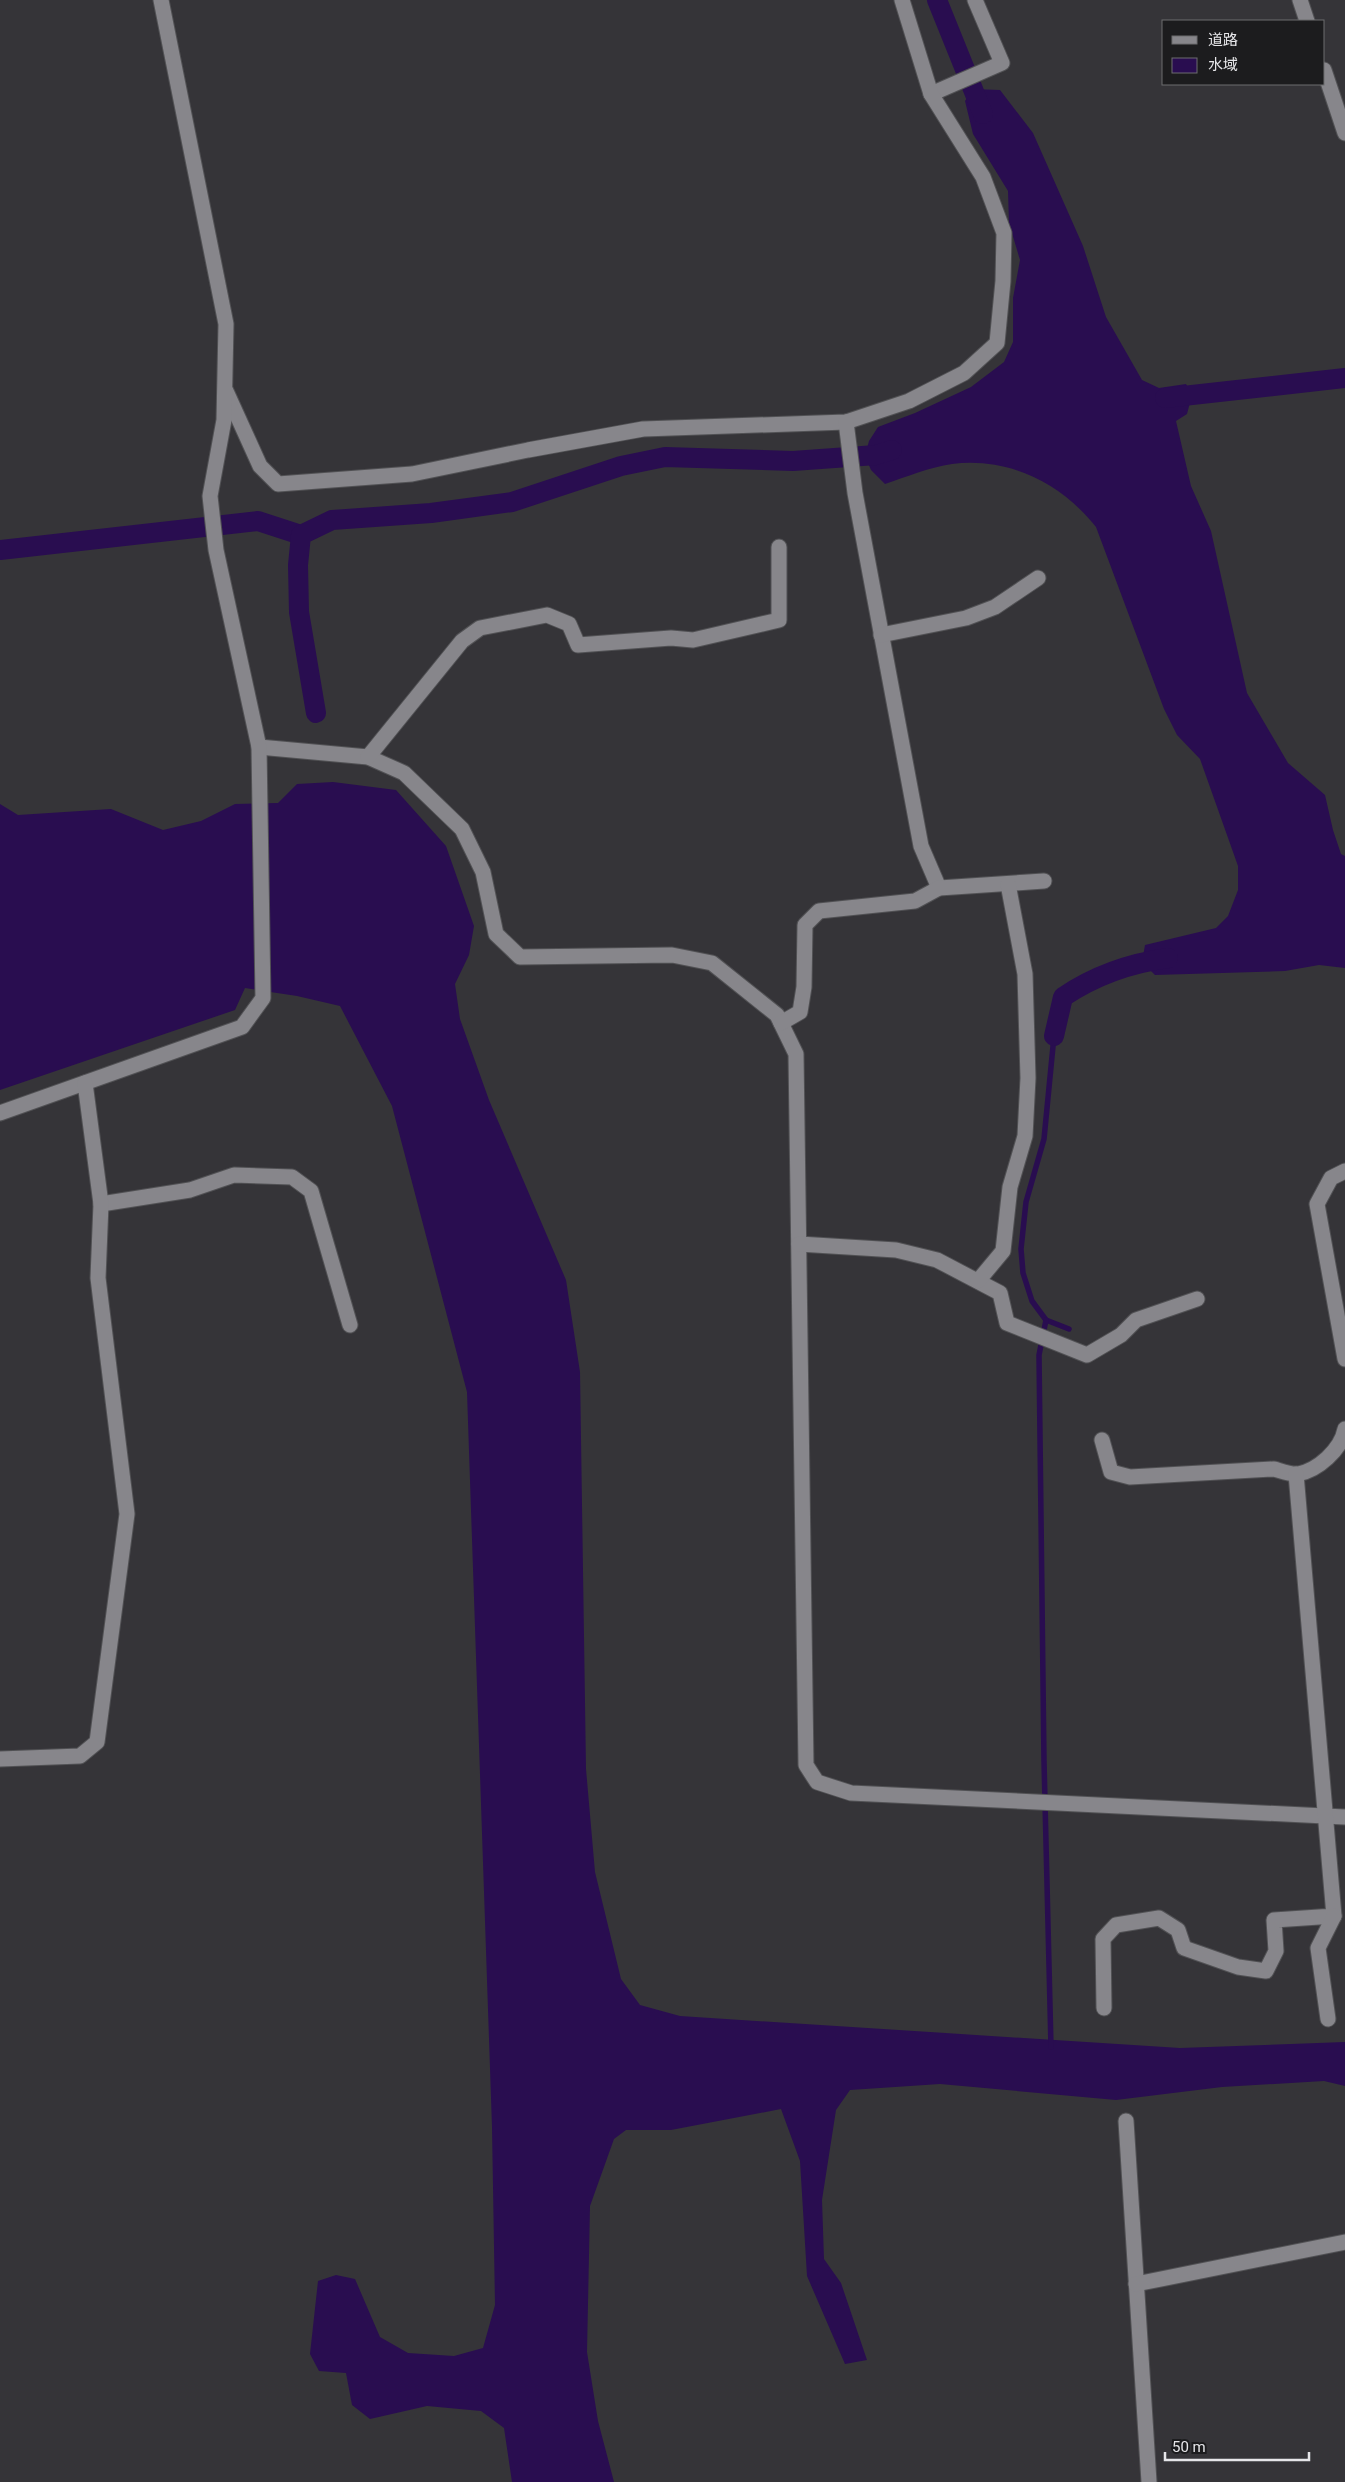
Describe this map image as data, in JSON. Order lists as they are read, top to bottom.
{
  "legend": ["道路", "水域"],
  "scale_bar": "50 m"
}
